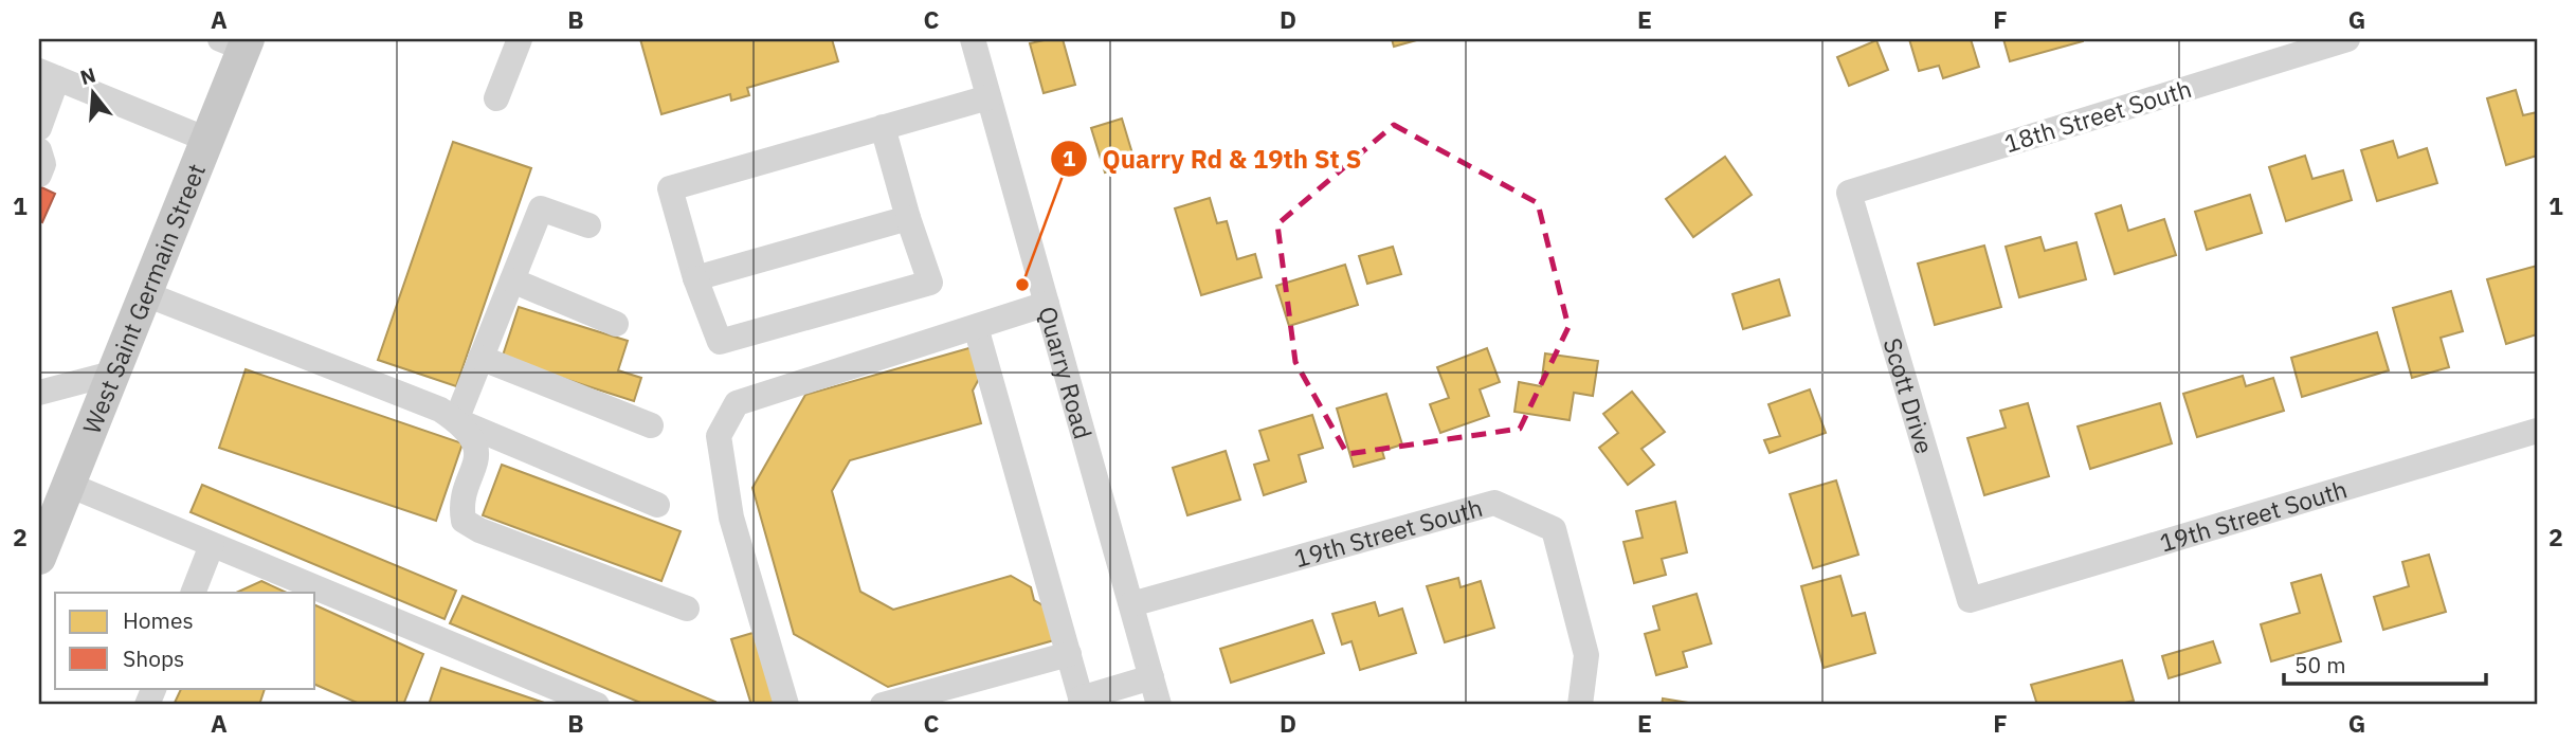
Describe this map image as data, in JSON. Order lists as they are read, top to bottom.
{
  "streets": {
    "main road": ["West Saint Germain Street"],
    "street": [
      "18th Street South",
      "Quarry Road",
      "Scott Drive",
      "19th Street South"
    ]
  },
  "crossings": [
    ["18th Street South", "Scott Drive"],
    ["Quarry Road", "19th Street South"],
    ["Scott Drive", "19th Street South"]
  ],
  "places": ["Quarry Rd & 19th St S"],
  "legend": ["Homes", "Shops"],
  "scale_bar": "50 m",
  "north": "top",
  "grid": {
    "columns": [
      "A",
      "B",
      "C",
      "D",
      "E",
      "F",
      "G"
    ],
    "rows": ["1", "2"]
  }
}
